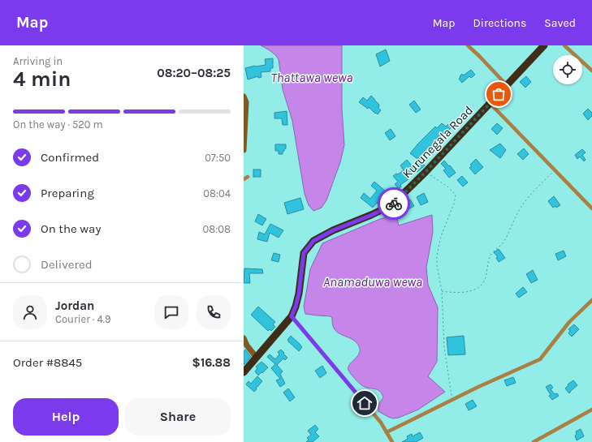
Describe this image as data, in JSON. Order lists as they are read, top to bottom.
{
  "streets": {
    "highway": ["Kurunegala Road"]
  },
  "water": ["Thattawa wewa", "Anamaduwa wewa"],
  "page": {
    "header": "Map",
    "nav": ["Map", "Directions", "Saved"],
    "heading": ["4 min", "Arriving in", "08:20–08:25"],
    "panel": [
      "Jordan",
      "Courier · 4.9",
      "Order #8845",
      "$16.88"
    ],
    "bar": "On the way · 520 m",
    "list": [
      ["Confirmed", "07:50"],
      ["Preparing", "08:04"],
      ["On the way", "08:08"],
      "Delivered"
    ],
    "buttons": ["Help", "Share"]
  }
}
